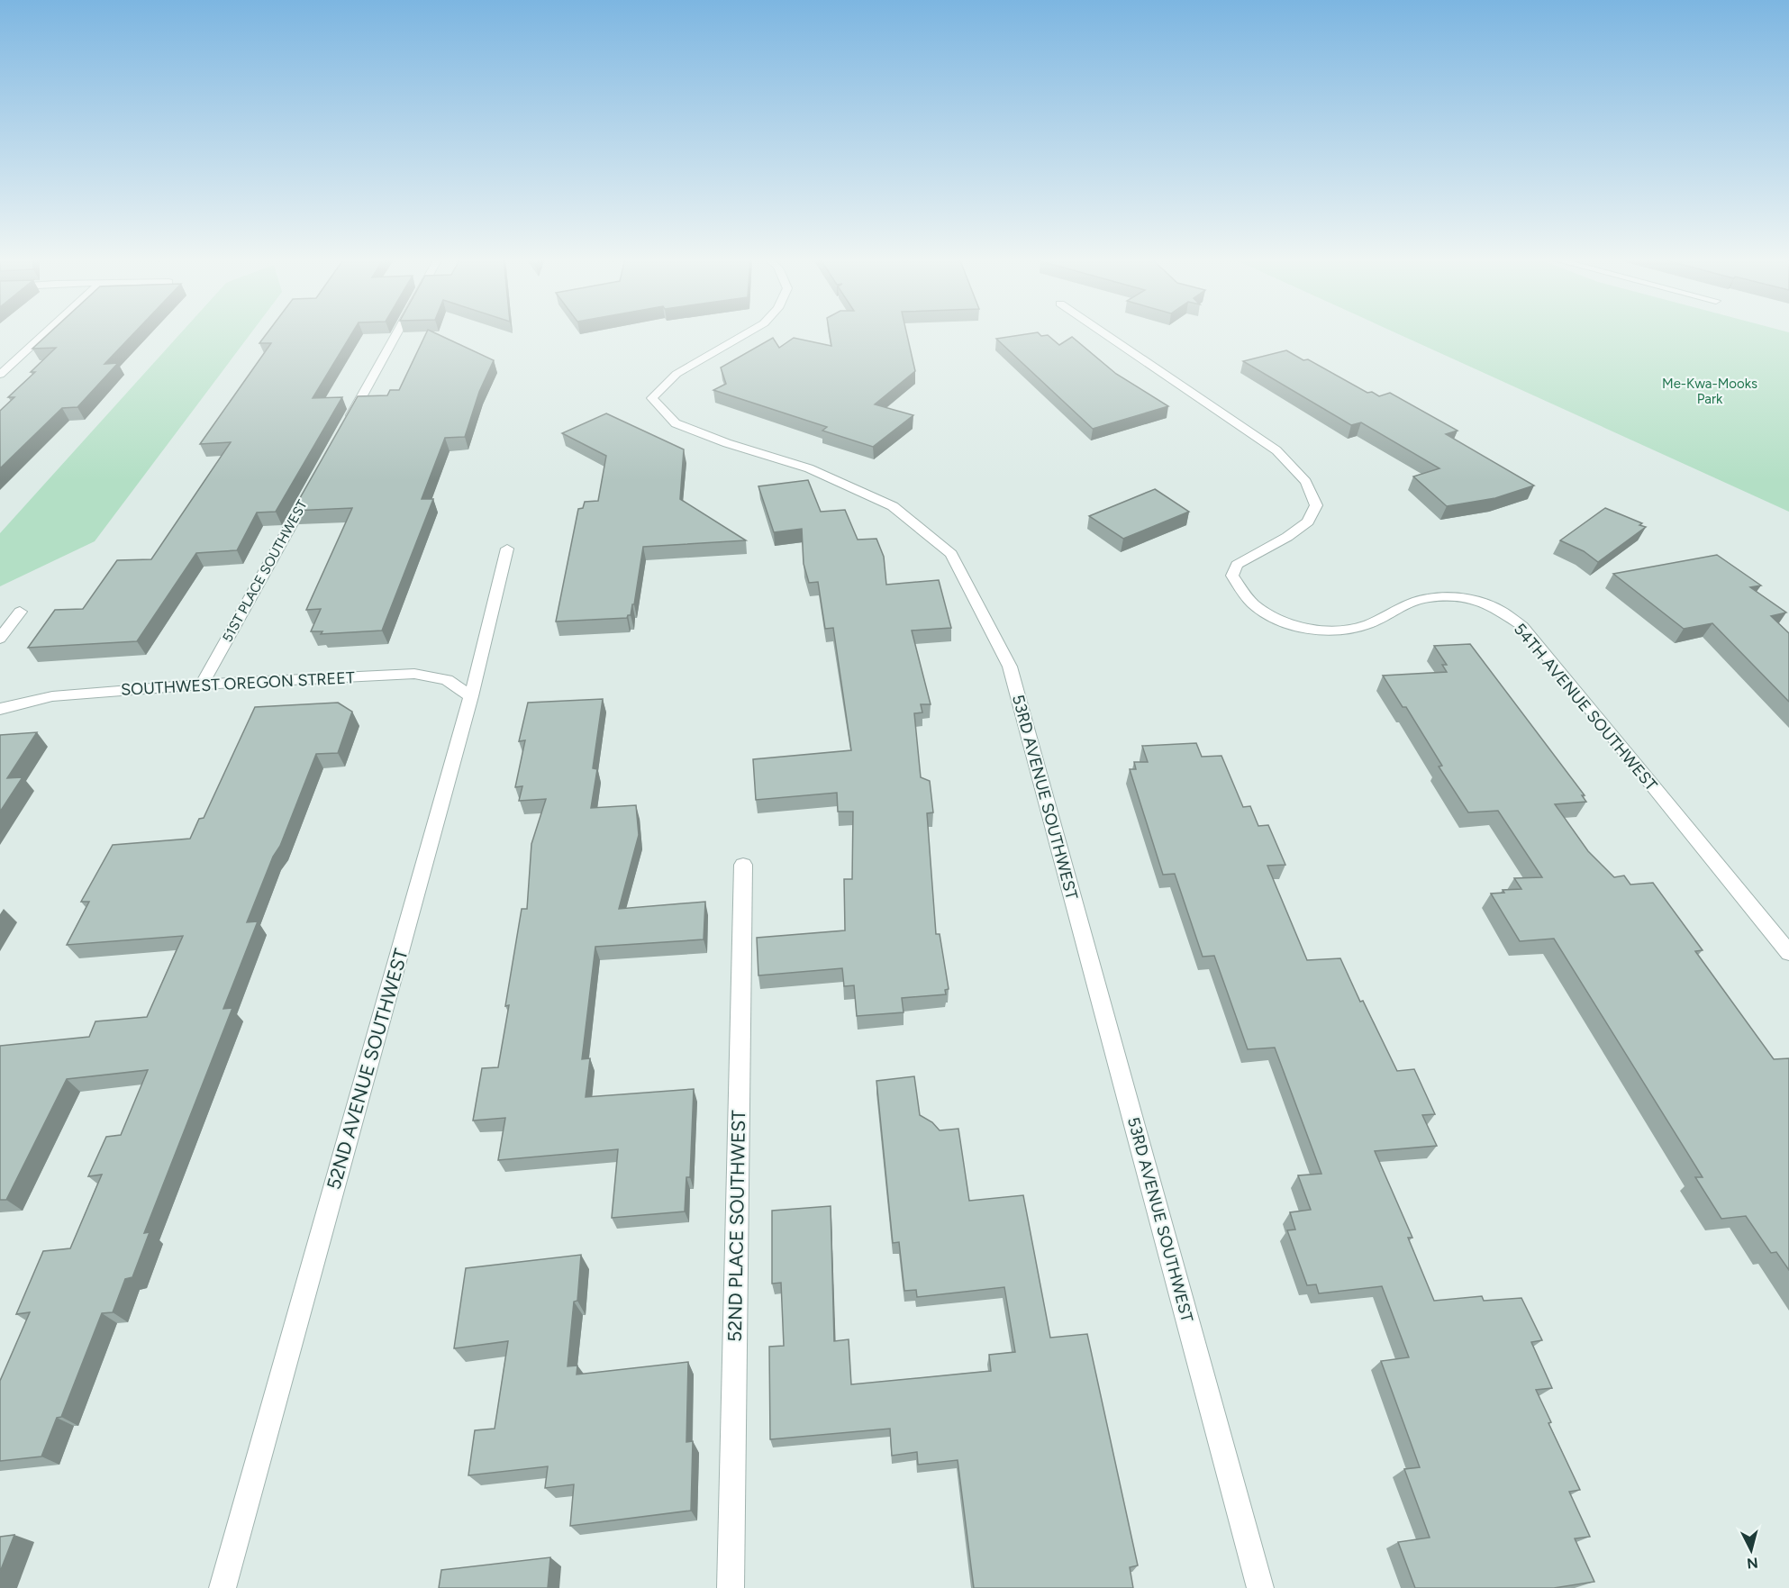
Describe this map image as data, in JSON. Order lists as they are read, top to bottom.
{
  "streets": {
    "street": [
      "51ST PLACE SOUTHWEST",
      "SOUTHWEST OREGON STREET",
      "54TH AVENUE SOUTHWEST",
      "53RD AVENUE SOUTHWEST",
      "52ND AVENUE SOUTHWEST",
      "52ND PLACE SOUTHWEST"
    ]
  },
  "crossings": [
    ["51ST PLACE SOUTHWEST", "SOUTHWEST OREGON STREET"],
    ["SOUTHWEST OREGON STREET", "52ND AVENUE SOUTHWEST"]
  ],
  "parks": ["Me-Kwa-Mooks Park"],
  "north": "bottom"
}
